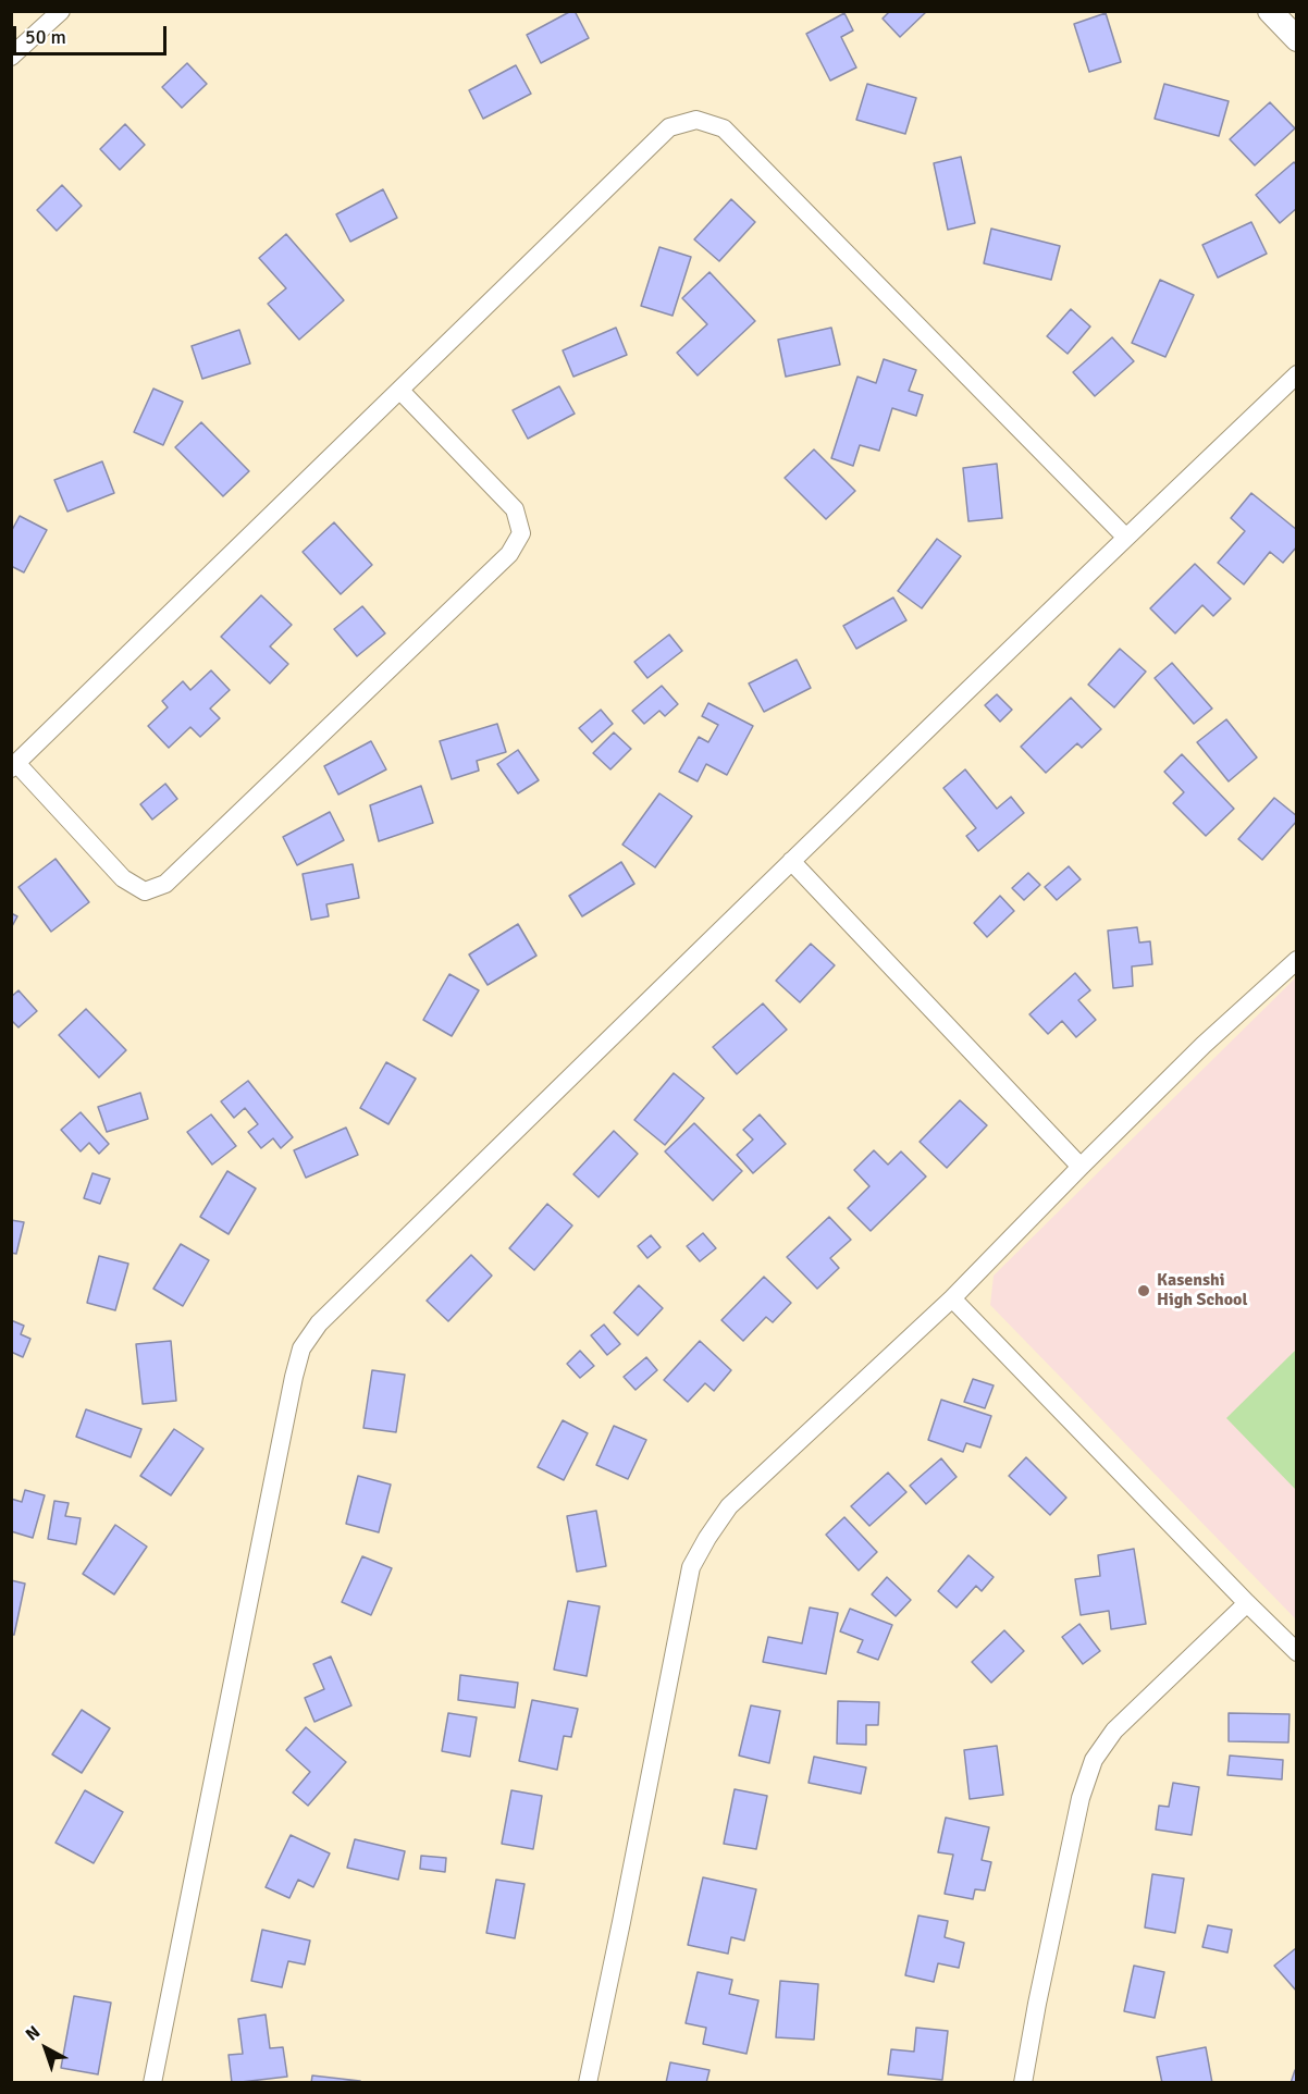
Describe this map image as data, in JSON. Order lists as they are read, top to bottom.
{
  "places": ["Kasenshi High School"],
  "scale_bar": "50 m",
  "north": "top left"
}
